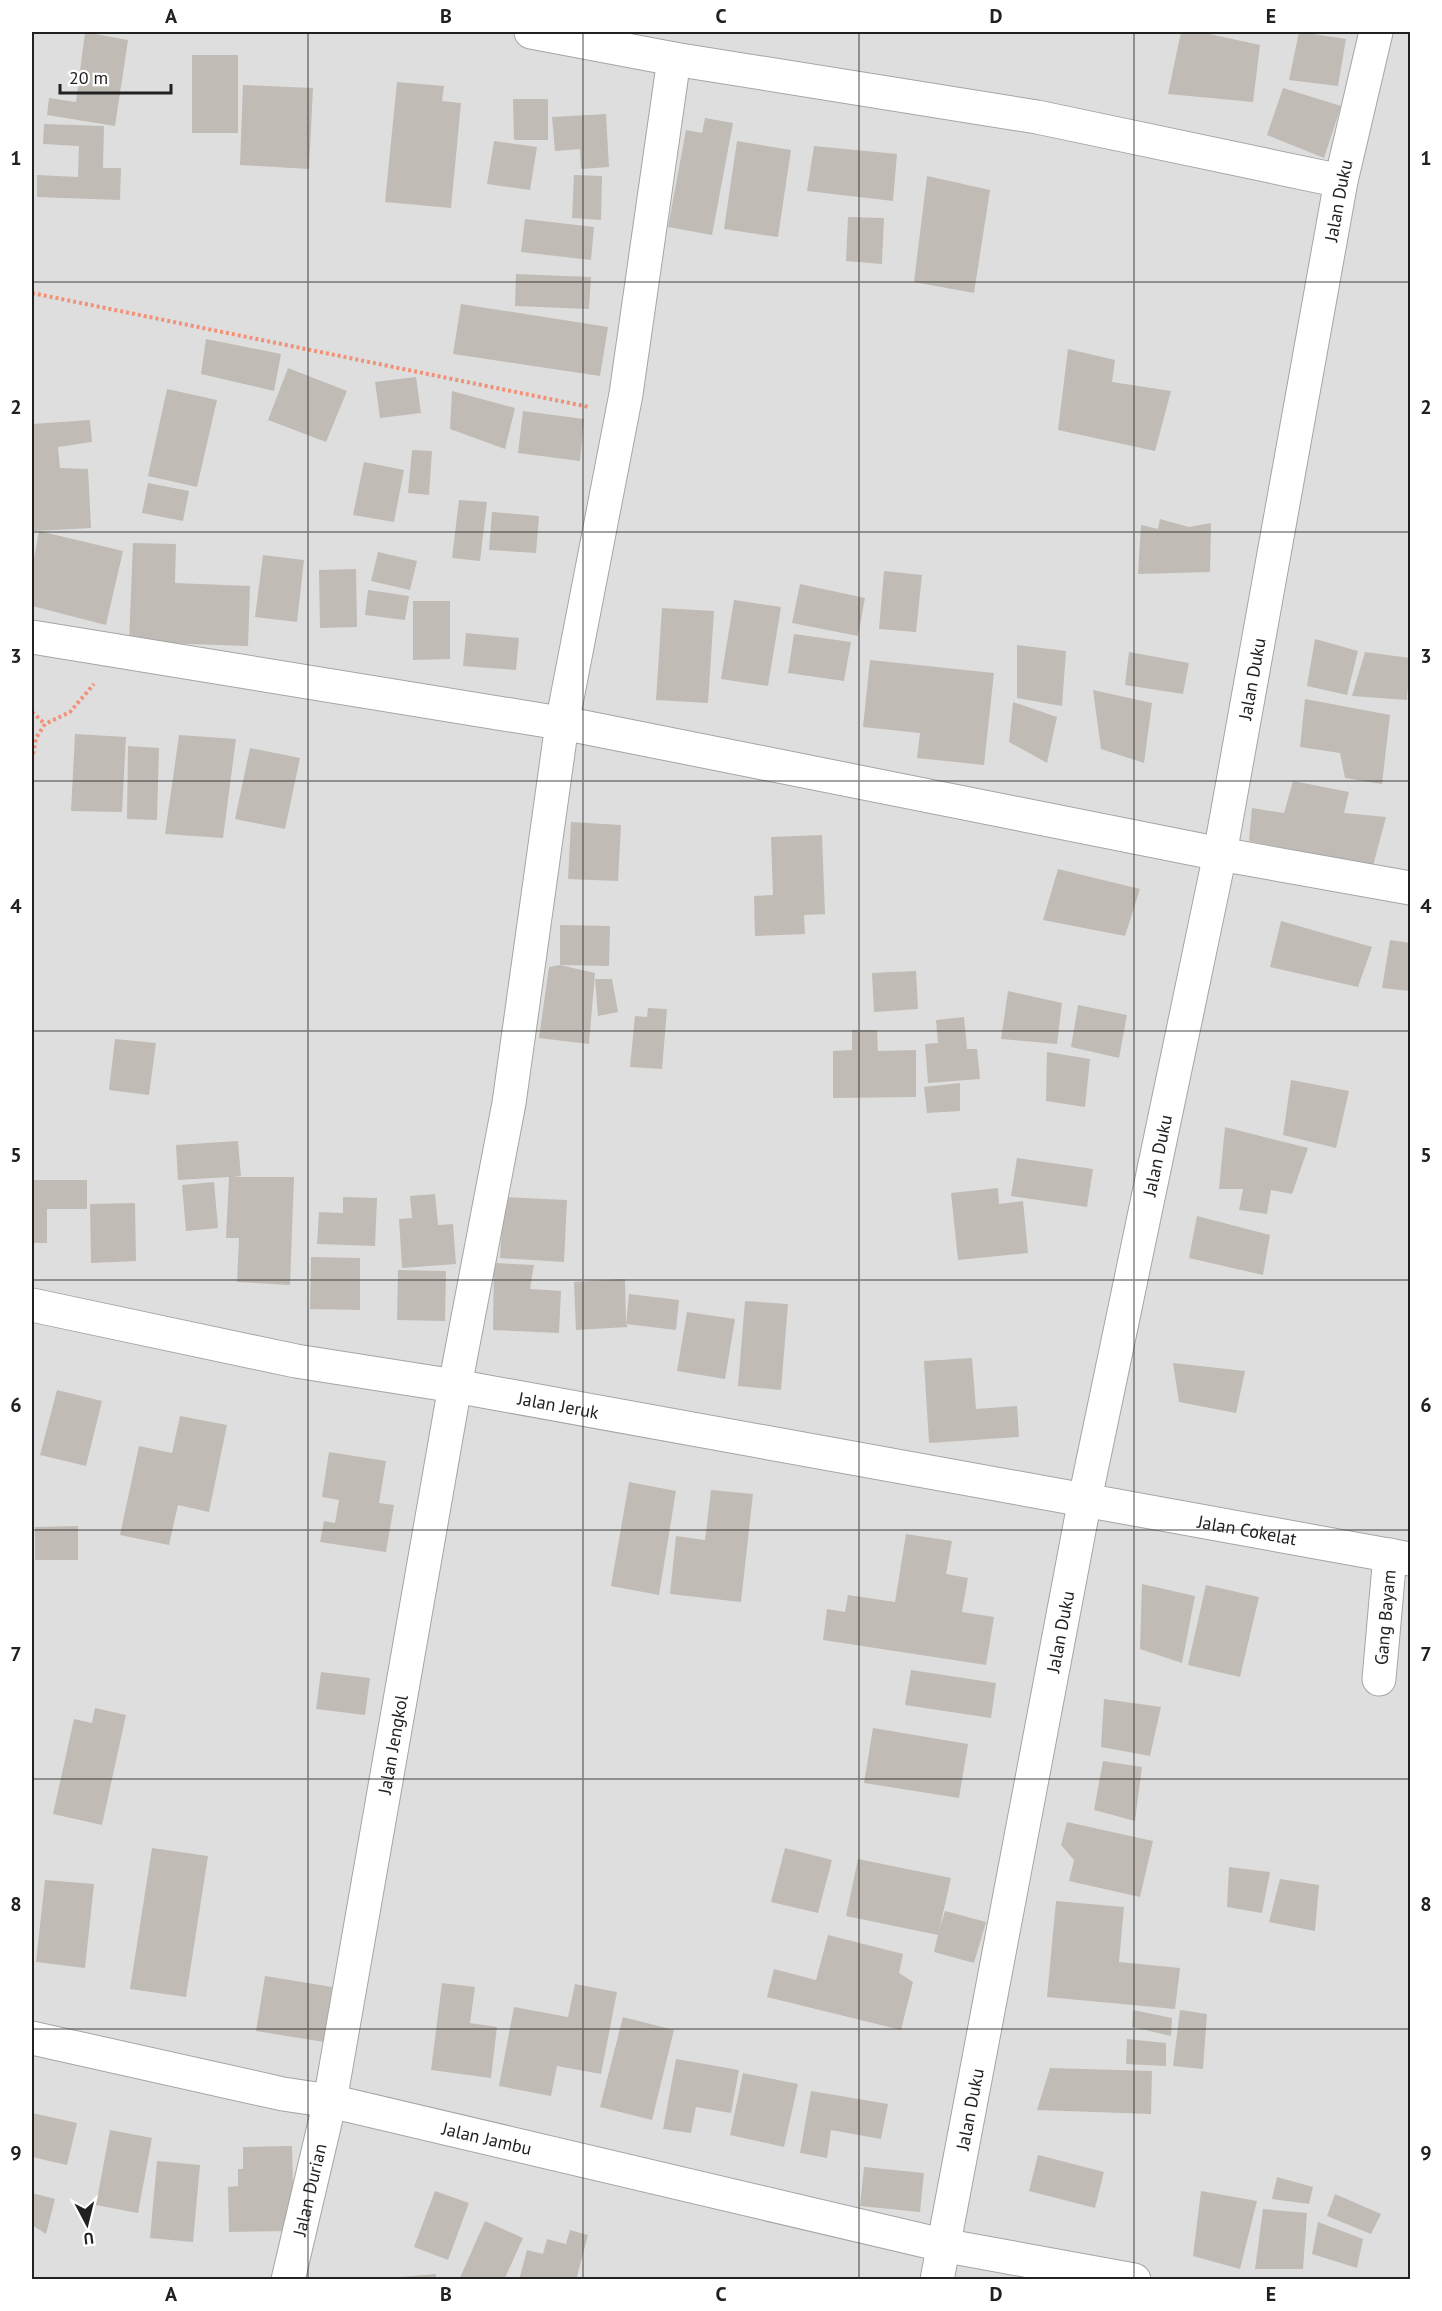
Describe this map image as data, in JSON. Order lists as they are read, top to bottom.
{
  "streets": {
    "street": [
      "Jalan Duku",
      "Jalan Jeruk",
      "Jalan Cokelat",
      "Gang Bayam",
      "Jalan Jengkol",
      "Jalan Jambu",
      "Jalan Durian"
    ]
  },
  "crossings": [
    ["Jalan Duku", "Jalan Jeruk"],
    ["Jalan Duku", "Jalan Cokelat"],
    ["Jalan Duku", "Jalan Jambu"],
    ["Jalan Jeruk", "Jalan Cokelat"],
    ["Jalan Jeruk", "Jalan Jengkol"],
    ["Jalan Cokelat", "Gang Bayam"],
    ["Jalan Jengkol", "Jalan Jambu"],
    ["Jalan Jengkol", "Jalan Durian"],
    ["Jalan Jambu", "Jalan Durian"]
  ],
  "scale_bar": "20 m",
  "north": "bottom",
  "grid": {
    "columns": [
      "A",
      "B",
      "C",
      "D",
      "E"
    ],
    "rows": [
      "1",
      "2",
      "3",
      "4",
      "5",
      "6",
      "7",
      "8",
      "9"
    ]
  }
}
